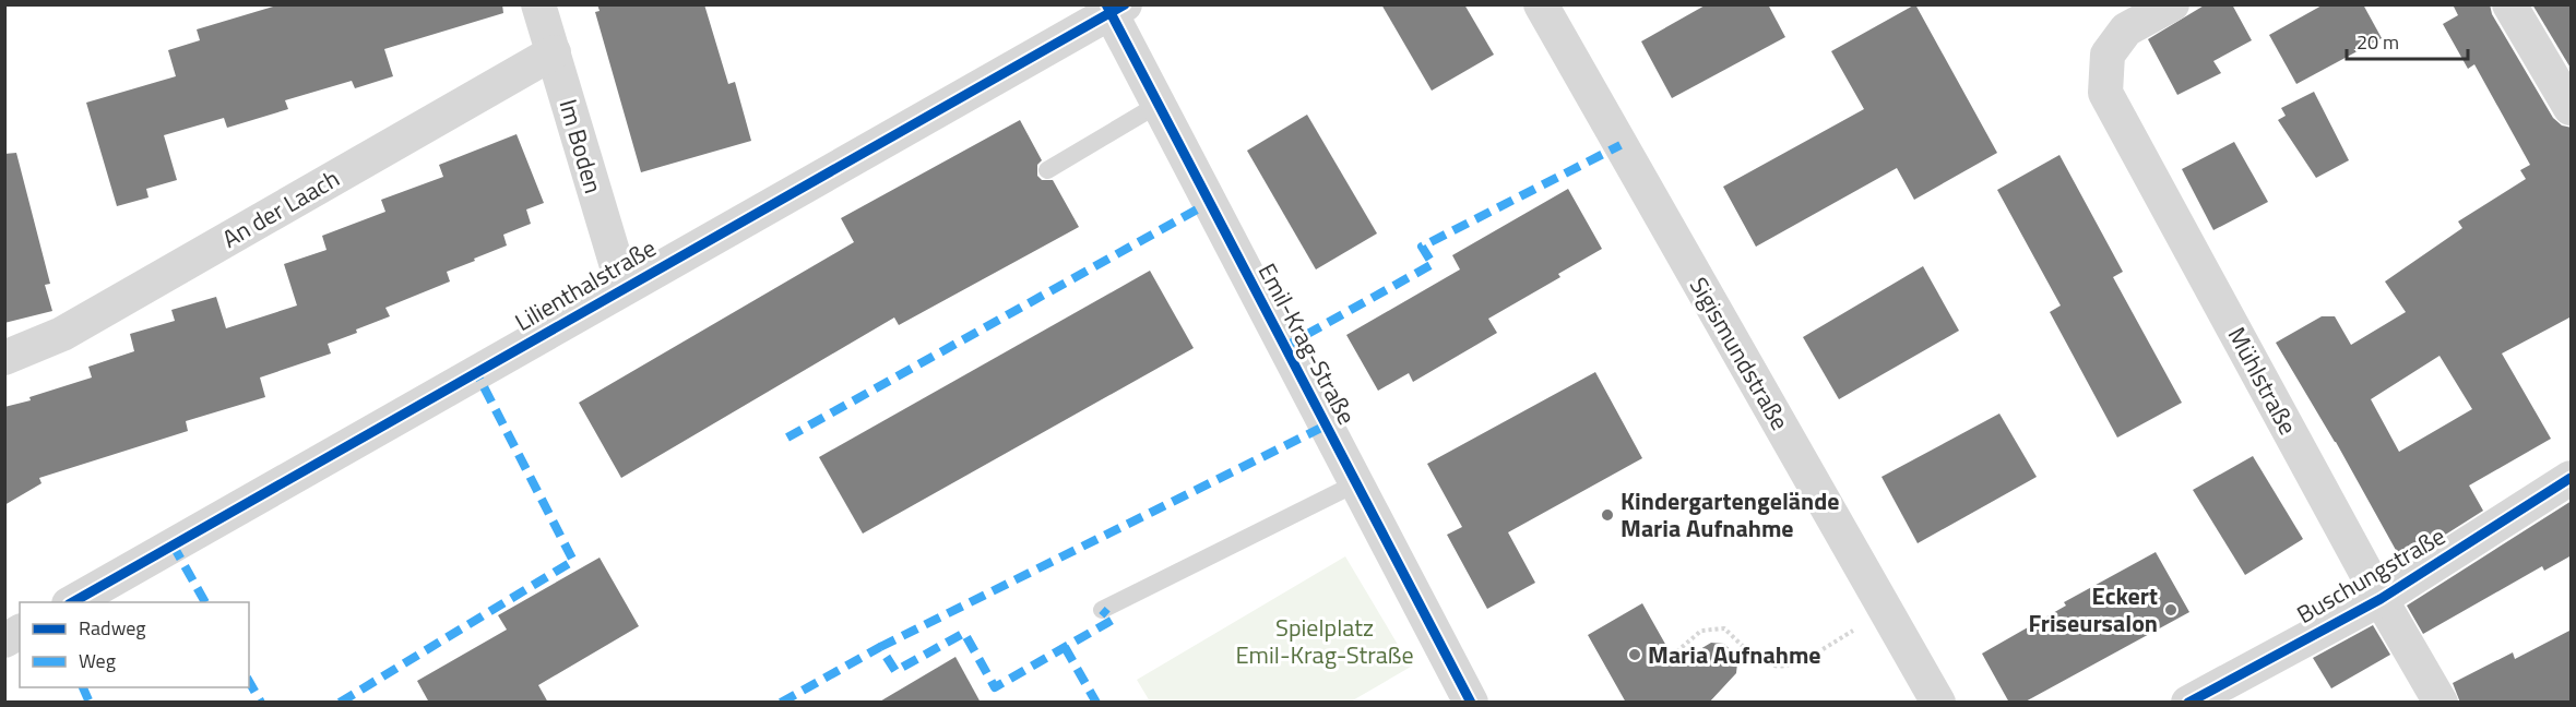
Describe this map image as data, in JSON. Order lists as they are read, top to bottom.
{
  "streets": {
    "street": [
      "Im Boden",
      "An der Laach",
      "Lilienthalstraße",
      "Emil-Krag-Straße",
      "Sigismundstraße",
      "Mühlstraße",
      "Buschungstraße"
    ]
  },
  "crossings": [
    ["Im Boden", "An der Laach"],
    ["Im Boden", "Lilienthalstraße"],
    ["Lilienthalstraße", "Emil-Krag-Straße"],
    ["Mühlstraße", "Buschungstraße"]
  ],
  "parks": ["Spielplatz Emil-Krag-Straße"],
  "places": ["Kindergartengelände Maria Aufnahme", "Eckert Friseursalon", "Maria Aufnahme"],
  "legend": ["Radweg", "Weg"],
  "scale_bar": "20 m"
}
